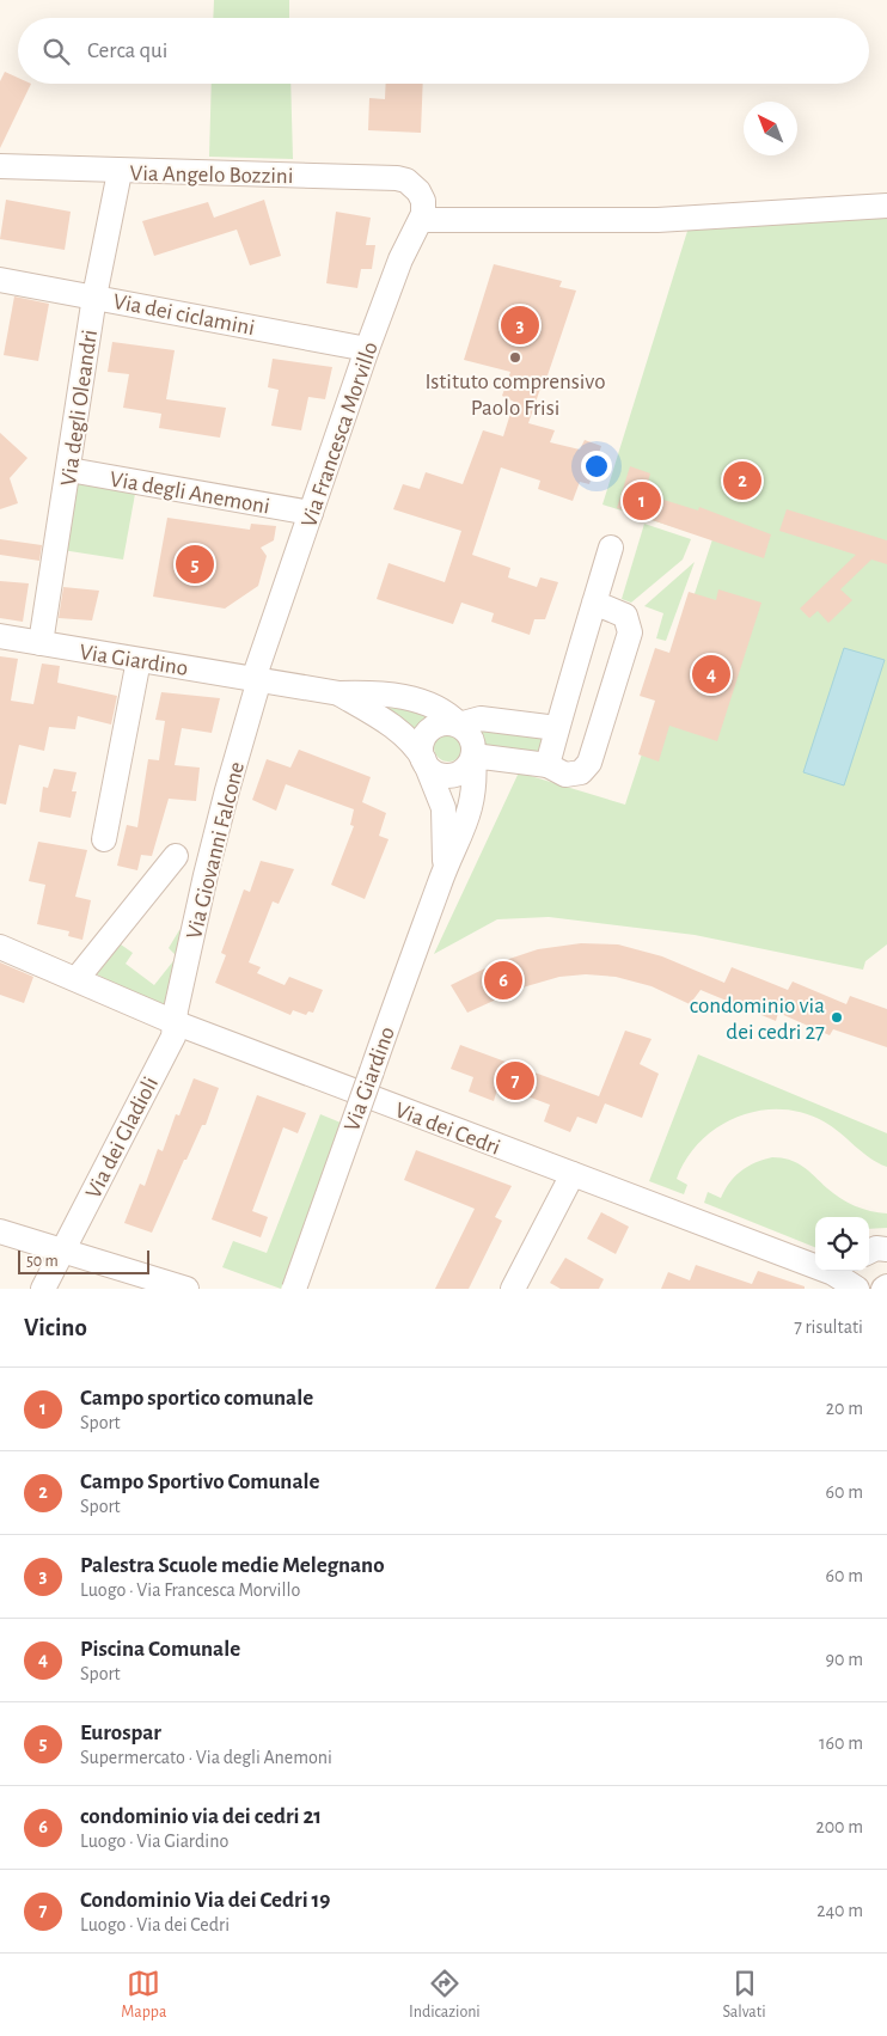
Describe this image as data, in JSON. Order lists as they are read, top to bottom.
{
  "streets": {
    "street": [
      "Via Angelo Bozzini",
      "Via dei ciclamini",
      "Via degli Oleandri",
      "Via Francesca Morvillo",
      "Via degli Anemoni",
      "Via Giardino",
      "Via Giovanni Falcone",
      "Via dei Cedri",
      "Via dei Gladioli"
    ]
  },
  "crossings": [
    ["Via Angelo Bozzini", "Via degli Oleandri"],
    ["Via Angelo Bozzini", "Via Francesca Morvillo"],
    ["Via dei ciclamini", "Via degli Oleandri"],
    ["Via dei ciclamini", "Via Francesca Morvillo"],
    ["Via degli Oleandri", "Via degli Anemoni"],
    ["Via degli Oleandri", "Via Giardino"],
    ["Via Francesca Morvillo", "Via degli Anemoni"],
    ["Via Francesca Morvillo", "Via Giardino"],
    ["Via Francesca Morvillo", "Via Giovanni Falcone"],
    ["Via Giardino", "Via Giovanni Falcone"],
    ["Via Giovanni Falcone", "Via dei Cedri"],
    ["Via Giovanni Falcone", "Via dei Gladioli"],
    ["Via dei Cedri", "Via dei Gladioli"]
  ],
  "places": ["Istituto comprensivo Paolo Frisi", "condominio via dei cedri 27"],
  "scale_bar": "50 m",
  "north": "top left",
  "page": {
    "search": "Cerca qui",
    "pins": [
      "3",
      "2",
      "1",
      "5",
      "4",
      "6",
      "7"
    ],
    "scale": "50 m",
    "heading": ["Vicino", "7 risultati"],
    "list": [
      {
        "mark": "1",
        "name": "Campo sportico comunale",
        "note": "Sport",
        "value": "20 m"
      },
      {
        "mark": "2",
        "name": "Campo Sportivo Comunale",
        "note": "Sport",
        "value": "60 m"
      },
      {
        "mark": "3",
        "name": "Palestra Scuole medie Melegnano",
        "note": "Luogo · Via Francesca Morvillo",
        "value": "60 m"
      },
      {
        "mark": "4",
        "name": "Piscina Comunale",
        "note": "Sport",
        "value": "90 m"
      },
      {
        "mark": "5",
        "name": "Eurospar",
        "note": "Supermercato · Via degli Anemoni",
        "value": "160 m"
      },
      {
        "mark": "6",
        "name": "condominio via dei cedri 21",
        "note": "Luogo · Via Giardino",
        "value": "200 m"
      },
      {
        "mark": "7",
        "name": "Condominio Via dei Cedri 19",
        "note": "Luogo · Via dei Cedri",
        "value": "240 m"
      }
    ],
    "nav": ["Mappa", "Indicazioni", "Salvati"]
  }
}
